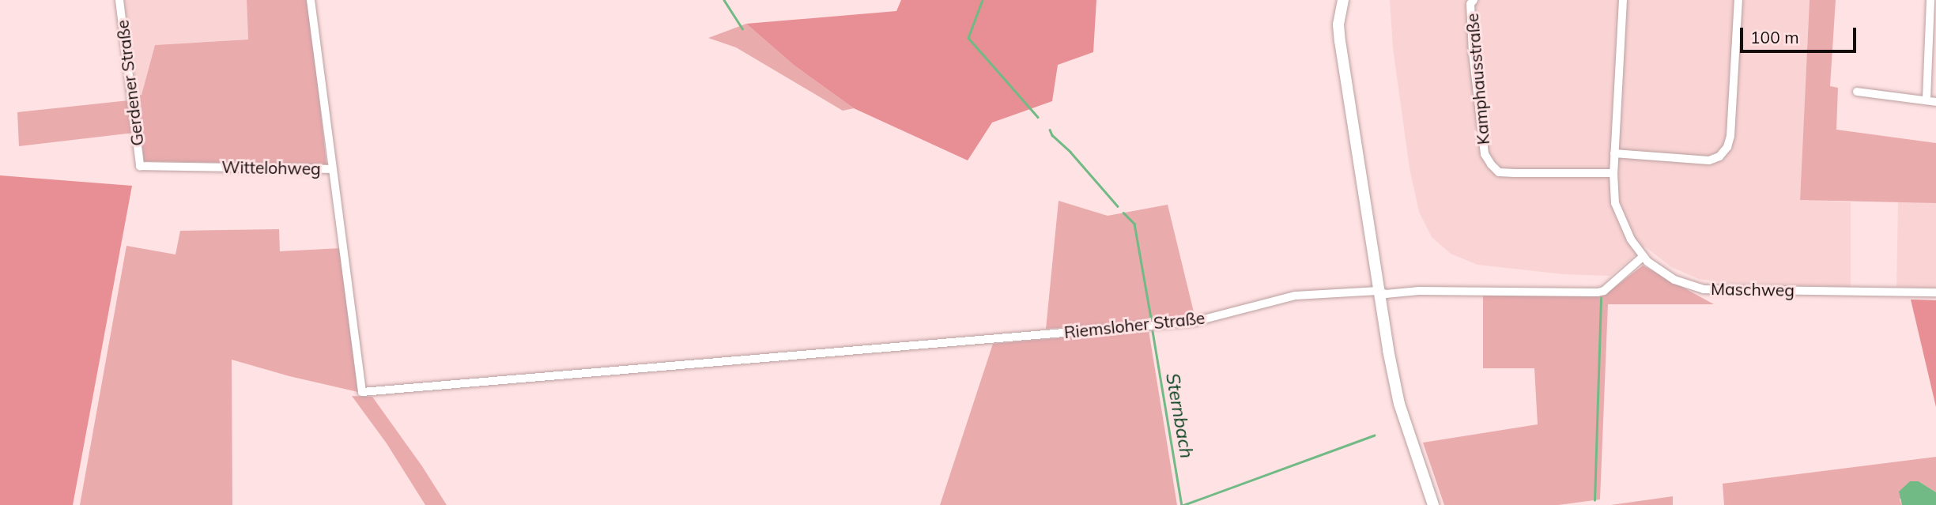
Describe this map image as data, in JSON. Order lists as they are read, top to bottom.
{
  "streets": {
    "street": [
      "Kamphausstraße",
      "Gerdener Straße",
      "Wittelohweg",
      "Maschweg",
      "Riemsloher Straße"
    ]
  },
  "crossings": [
    ["Kamphausstraße", "Maschweg"],
    ["Gerdener Straße", "Wittelohweg"],
    ["Wittelohweg", "Riemsloher Straße"],
    ["Maschweg", "Riemsloher Straße"]
  ],
  "water": ["Sternbach"],
  "scale_bar": "100 m"
}
